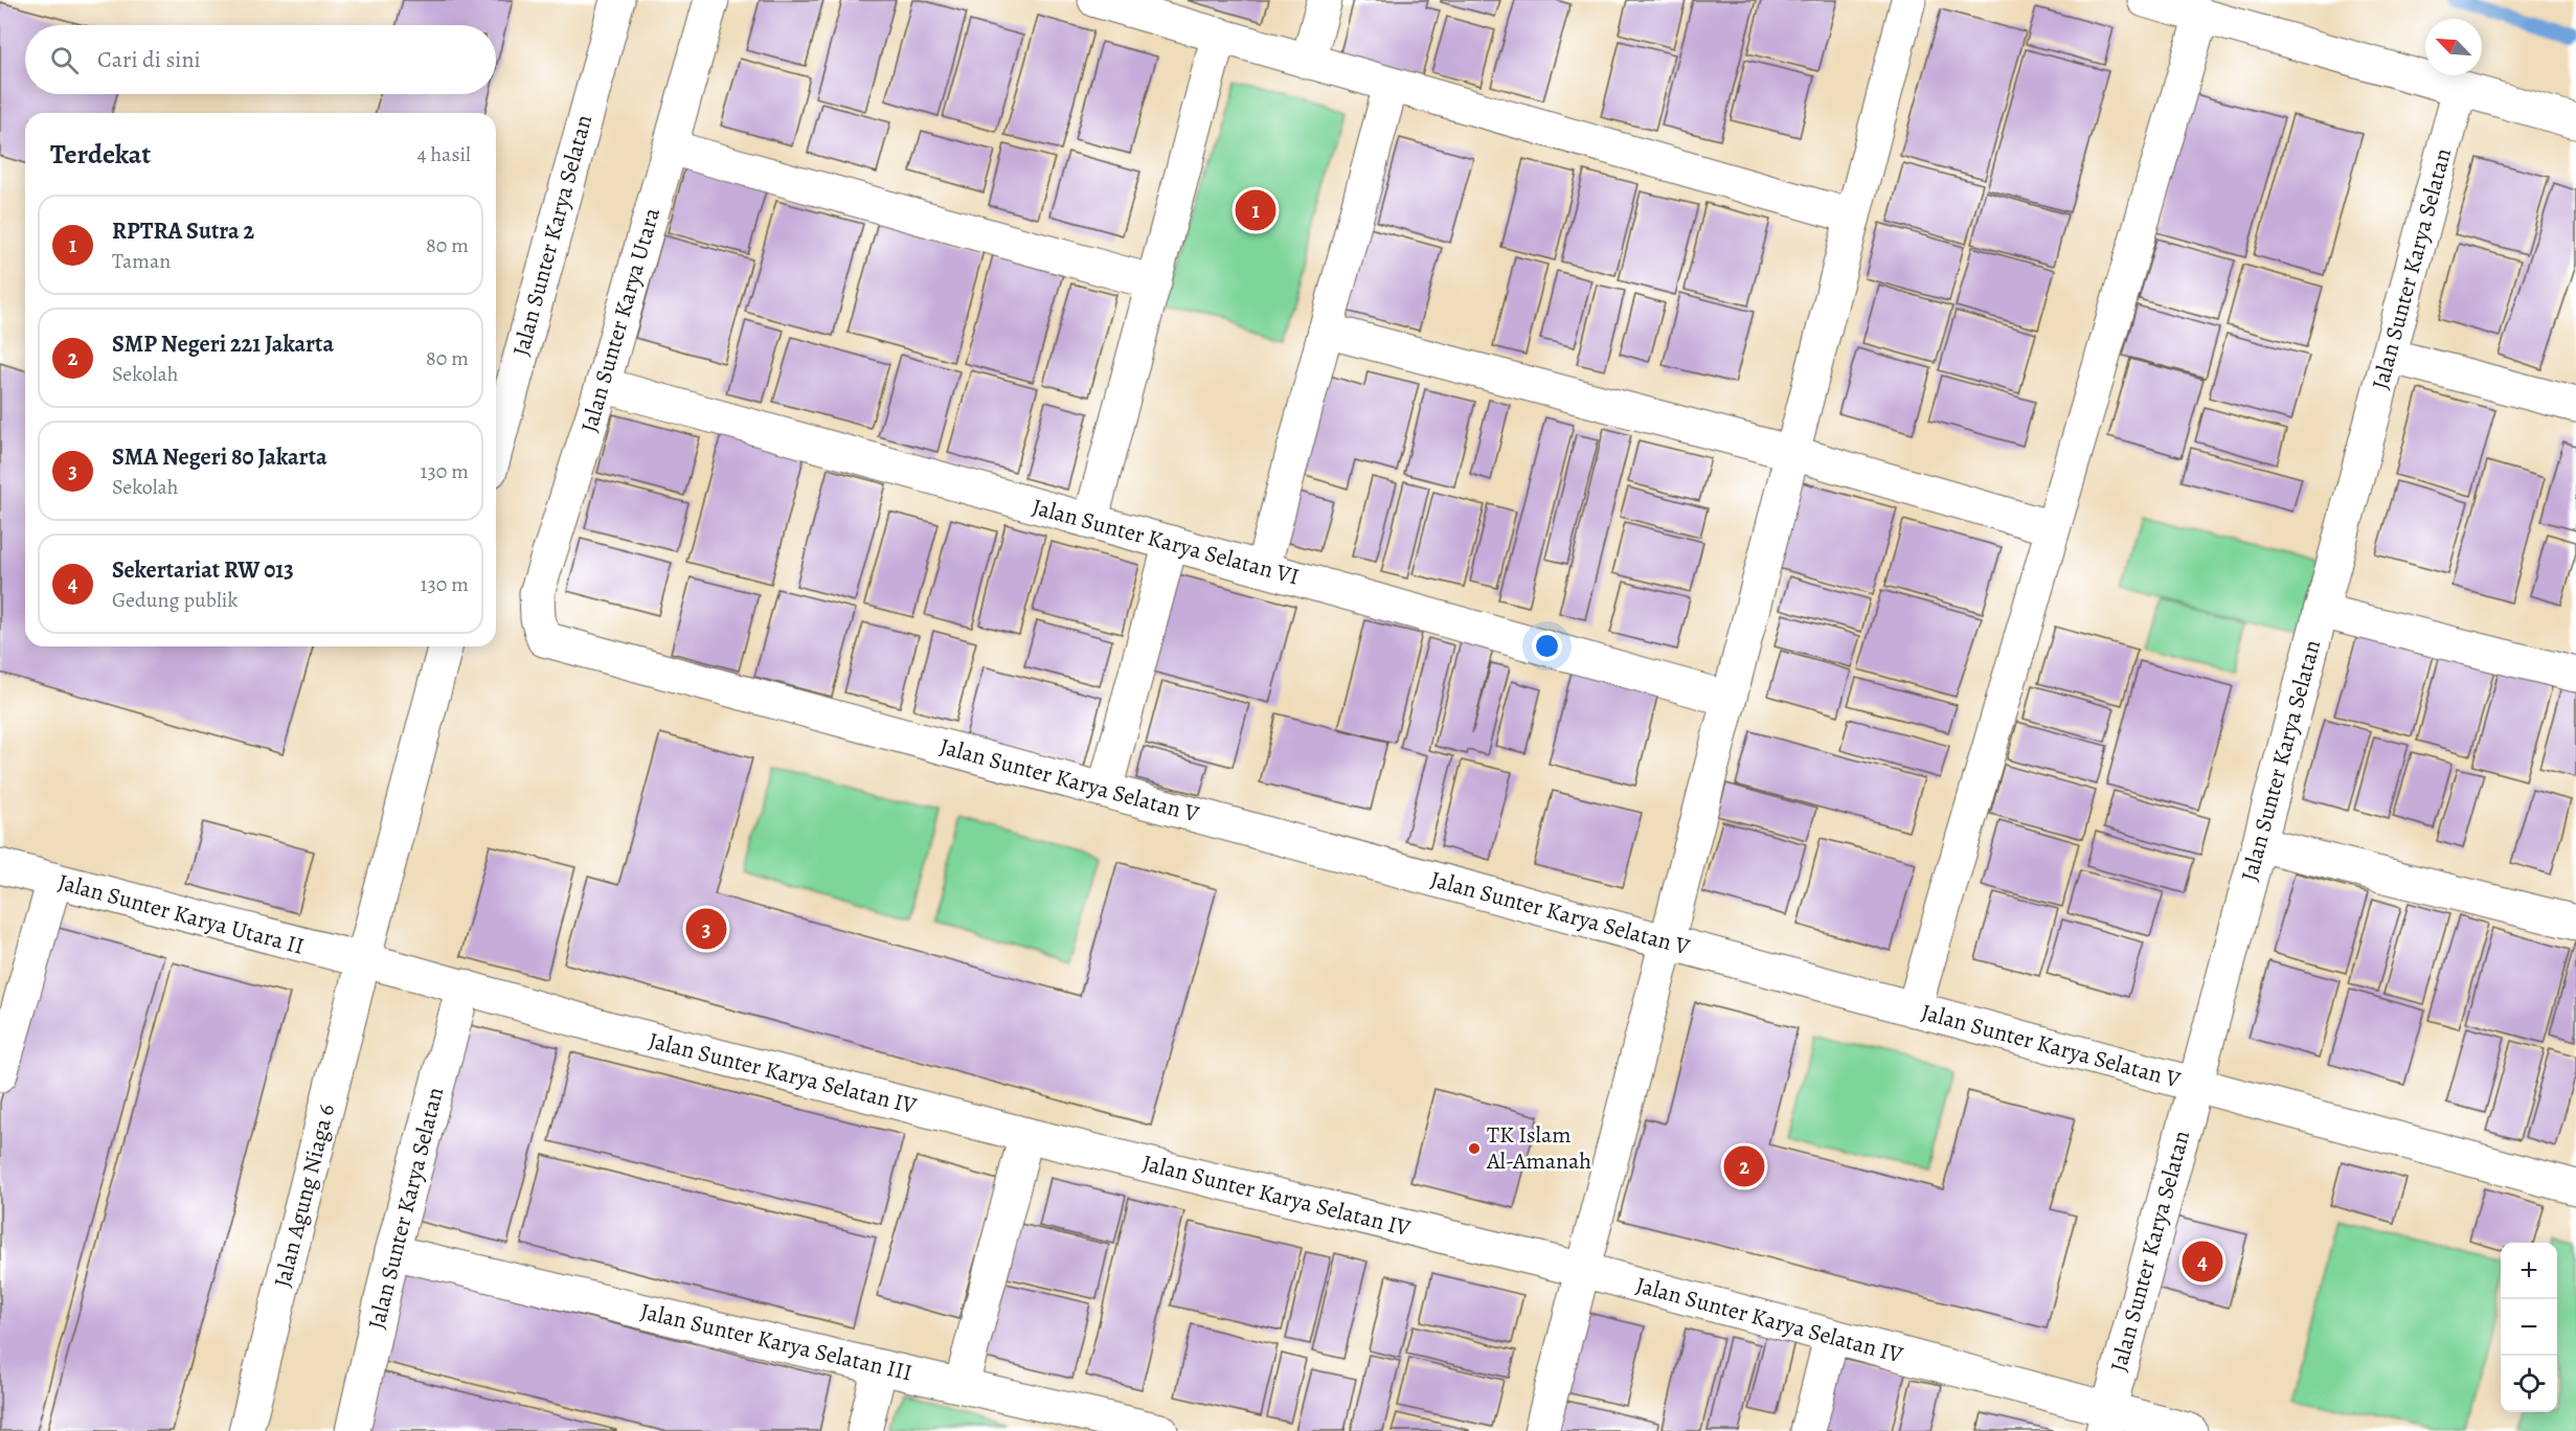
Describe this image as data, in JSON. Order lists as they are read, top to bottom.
{
  "streets": {
    "street": [
      "Jalan Sunter Karya Selatan",
      "Jalan Sunter Karya Utara",
      "Jalan Sunter Karya Selatan VI",
      "Jalan Sunter Karya Selatan V",
      "Jalan Sunter Karya Utara II",
      "Jalan Sunter Karya Selatan IV",
      "Jalan Agung Niaga 6",
      "Jalan Sunter Karya Selatan III"
    ]
  },
  "crossings": [
    ["Jalan Sunter Karya Selatan", "Jalan Sunter Karya Selatan V"],
    ["Jalan Sunter Karya Selatan", "Jalan Sunter Karya Selatan IV"],
    ["Jalan Sunter Karya Selatan", "Jalan Sunter Karya Selatan III"],
    ["Jalan Sunter Karya Utara", "Jalan Sunter Karya Selatan VI"],
    ["Jalan Sunter Karya Utara", "Jalan Sunter Karya Selatan V"],
    ["Jalan Sunter Karya Utara II", "Jalan Sunter Karya Selatan IV"],
    ["Jalan Sunter Karya Utara II", "Jalan Agung Niaga 6"],
    ["Jalan Sunter Karya Selatan IV", "Jalan Agung Niaga 6"]
  ],
  "places": ["TK Islam Al-Amanah"],
  "north": "top left",
  "page": {
    "search": "Cari di sini",
    "heading": ["Terdekat", "4 hasil"],
    "pins": [
      "1",
      "3",
      "2",
      "4"
    ],
    "list": [
      {
        "mark": "1",
        "name": "RPTRA Sutra 2",
        "note": "Taman",
        "value": "80 m"
      },
      {
        "mark": "2",
        "name": "SMP Negeri 221 Jakarta",
        "note": "Sekolah",
        "value": "80 m"
      },
      {
        "mark": "3",
        "name": "SMA Negeri 80 Jakarta",
        "note": "Sekolah",
        "value": "130 m"
      },
      {
        "mark": "4",
        "name": "Sekertariat RW 013",
        "note": "Gedung publik",
        "value": "130 m"
      }
    ],
    "map_buttons": ["+", "−"]
  }
}
